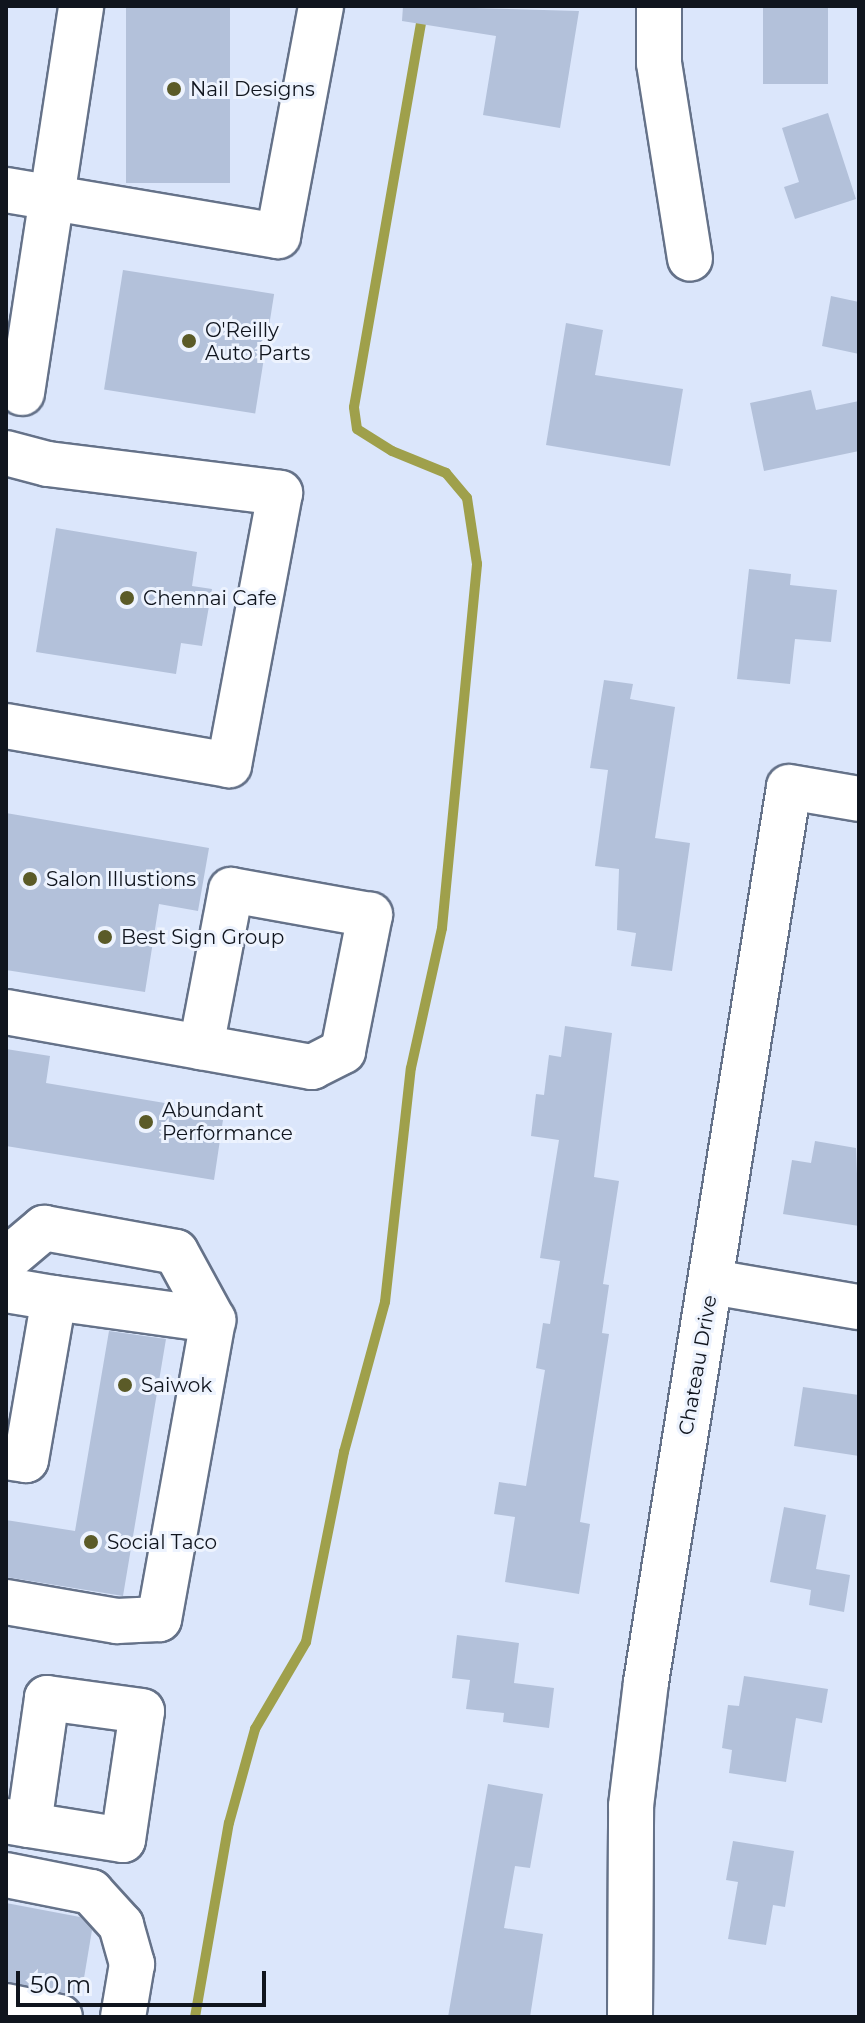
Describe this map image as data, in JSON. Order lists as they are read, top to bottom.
{
  "streets": {
    "street": ["Chateau Drive"]
  },
  "places": [
    "Nail Designs",
    "O'Reilly Auto Parts",
    "Chennai Cafe",
    "Salon Illustions",
    "Best Sign Group",
    "Abundant Performance",
    "Saiwok",
    "Social Taco"
  ],
  "scale_bar": "50 m"
}
